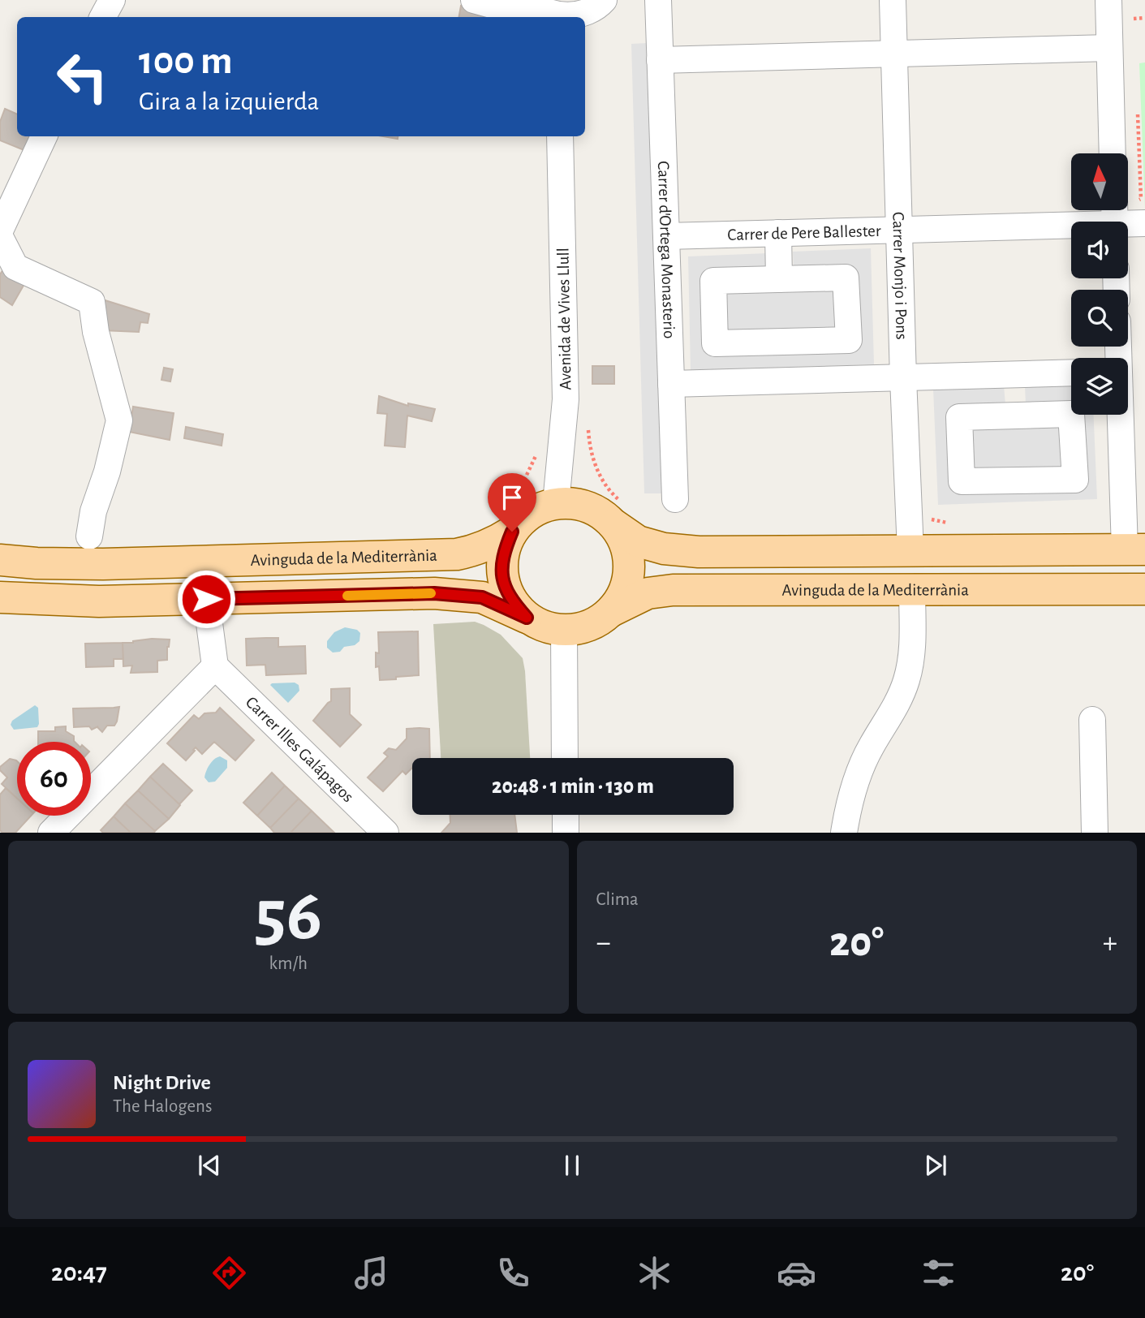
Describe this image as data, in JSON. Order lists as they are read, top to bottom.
{
  "streets": {
    "main road": ["Avinguda de la Mediterrània"],
    "street": [
      "Carrer de Pere Ballester",
      "Carrer d'Ortega Monasterio",
      "Carrer Monjo i Pons",
      "Avenida de Vives Llull",
      "Carrer Illes Galápagos"
    ]
  },
  "crossings": [
    ["Carrer de Pere Ballester", "Carrer d'Ortega Monasterio"],
    ["Carrer de Pere Ballester", "Carrer Monjo i Pons"],
    ["Avenida de Vives Llull", "Avinguda de la Mediterrània"]
  ],
  "north": "top",
  "page": {
    "turn": ["100 m", "Gira a la izquierda"],
    "limit": "60",
    "trip": "20:48 · 1 min · 130 m",
    "tile": [
      ["56", "km/h"],
      "Clima"
    ],
    "heat": ["−", "20°", "+"],
    "song": ["Night Drive", "The Halogens"],
    "tabs": ["20:47", "20°"]
  }
}
